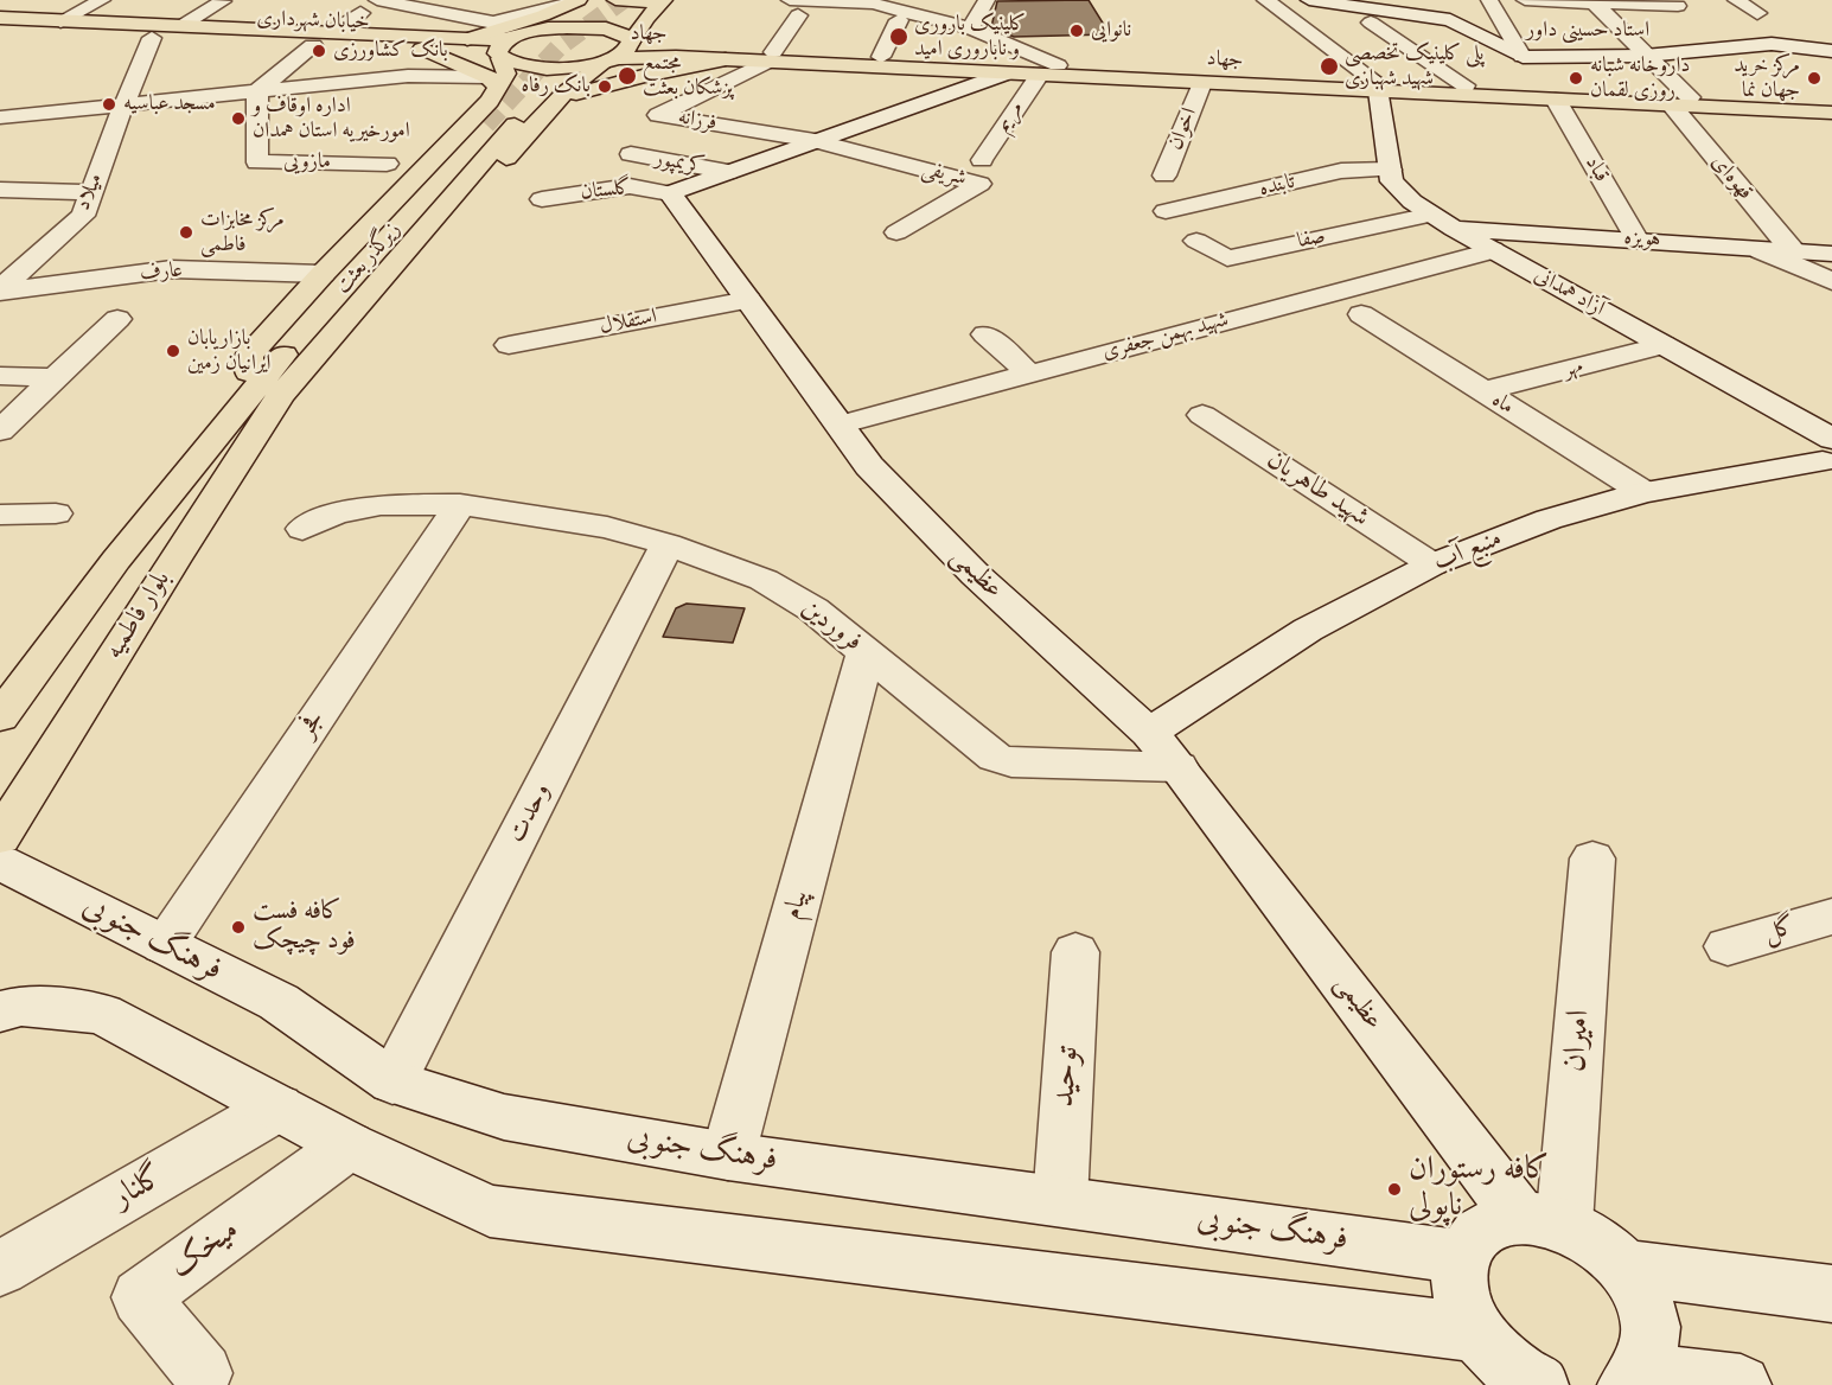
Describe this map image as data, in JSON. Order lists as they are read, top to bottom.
{
  "streets": {
    "main road": [
      "خیابان شهرداری",
      "جهاد",
      "زیرگذر بعثت",
      "بلوار فاطمیه"
    ],
    "street": [
      "استاد حسینی داور",
      "مریم",
      "فرزانه",
      "اخوان",
      "مازویی",
      "کریمپور",
      "قباد",
      "شریفی",
      "قهوه‌ای",
      "تابنده",
      "گلستان",
      "میلاد",
      "صفا",
      "هویزه",
      "عارف",
      "آزاد همدانی",
      "استقلال",
      "شهید بهمن جعفری",
      "مهر",
      "ماه",
      "شهید طاهریان",
      "منبع آب",
      "عظیمی",
      "فروردین",
      "فجر",
      "وحدت",
      "پیام",
      "گل",
      "فرهنگ جنوبی",
      "امیران",
      "توحید",
      "گلنار",
      "میخک"
    ]
  },
  "crossings": [
    ["خیابان شهرداری", "جهاد"],
    ["خیابان شهرداری", "میلاد"],
    ["خیابان شهرداری", "زیرگذر بعثت"],
    ["استاد حسینی داور", "قهوه‌ای"],
    ["جهاد", "مریم"],
    ["جهاد", "فرزانه"],
    ["جهاد", "اخوان"],
    ["جهاد", "قباد"],
    ["جهاد", "قهوه‌ای"],
    ["جهاد", "زیرگذر بعثت"],
    ["جهاد", "آزاد همدانی"],
    ["فرزانه", "شریفی"],
    ["قباد", "هویزه"],
    ["قهوه‌ای", "هویزه"],
    ["تابنده", "آزاد همدانی"],
    ["گلستان", "عظیمی"],
    ["میلاد", "عارف"],
    ["صفا", "هویزه"],
    ["صفا", "آزاد همدانی"],
    ["هویزه", "آزاد همدانی"],
    ["زیرگذر بعثت", "بلوار فاطمیه"],
    ["آزاد همدانی", "شهید بهمن جعفری"],
    ["آزاد همدانی", "مهر"],
    ["آزاد همدانی", "منبع آب"],
    ["استقلال", "عظیمی"],
    ["شهید بهمن جعفری", "عظیمی"],
    ["مهر", "ماه"],
    ["ماه", "منبع آب"],
    ["شهید طاهریان", "منبع آب"],
    ["منبع آب", "عظیمی"],
    ["عظیمی", "فروردین"],
    ["عظیمی", "امیران"],
    ["فروردین", "فجر"],
    ["فروردین", "وحدت"],
    ["فروردین", "پیام"],
    ["فجر", "فرهنگ جنوبی"],
    ["وحدت", "فرهنگ جنوبی"],
    ["پیام", "فرهنگ جنوبی"],
    ["فرهنگ جنوبی", "توحید"]
  ],
  "places": [
    "نانوایی",
    "کلینیک باروری و ناباروری امید",
    "بانک کشاورزی",
    "پلی کلینیک تخصصی شهید شهبازی",
    "مجتمع پزشکان بعثت",
    "داروخانه شبانه روزی لقمان",
    "مرکز خرید جهان نما",
    "بانک رفاه",
    "مسجد عباسیه",
    "اداره اوقاف و امورخیریه استان همدان",
    "مرکز مخابزات فاطمی",
    "بازاریابان ایرانیان زمین",
    "کافه فست فود چیچک",
    "کافه رستوران ناپولی"
  ]
}
